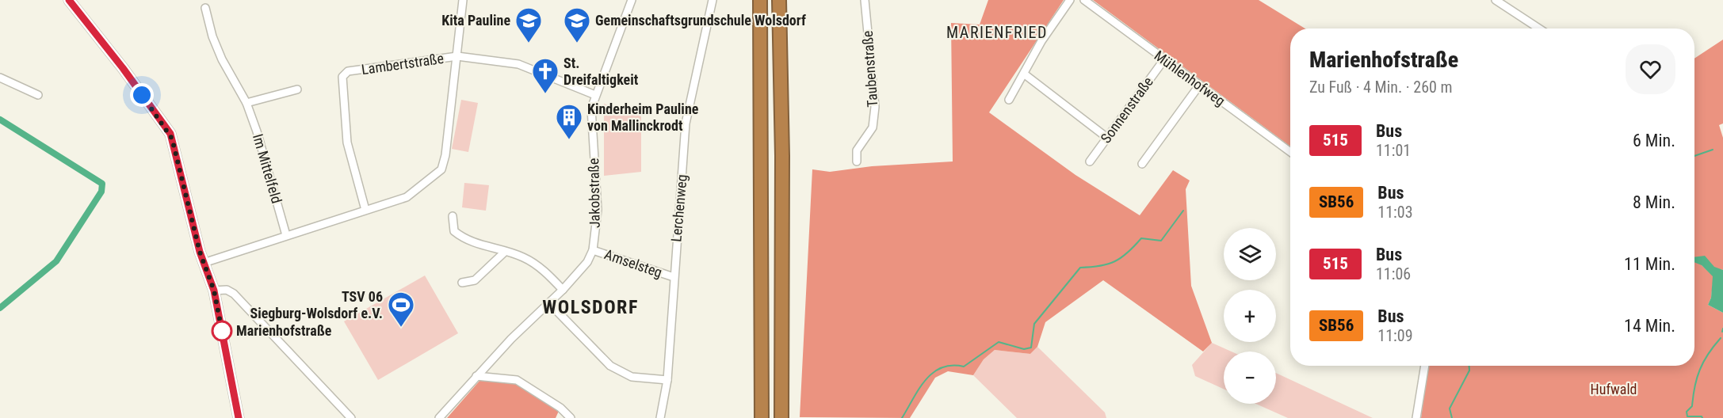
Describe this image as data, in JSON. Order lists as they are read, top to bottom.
{
  "streets": {
    "street": [
      "Lambertstraße",
      "Taubenstraße",
      "Mühlenhofweg",
      "Sonnenstraße",
      "Im Mittelfeld",
      "Jakobstraße",
      "Lerchenweg",
      "Amselsteg"
    ]
  },
  "crossings": [
    ["Lambertstraße", "Jakobstraße"],
    ["Mühlenhofweg", "Sonnenstraße"],
    ["Jakobstraße", "Amselsteg"],
    ["Lerchenweg", "Amselsteg"]
  ],
  "districts": ["MARIENFRIED", "WOLSDORF"],
  "parks": ["Hufwald"],
  "places": {
    "school or university": ["Kita Pauline", "Gemeinschaftsgrundschule Wolsdorf"],
    "church": ["St. Dreifaltigkeit"],
    "building": ["Kinderheim Pauline von Mallinckrodt"],
    "sports": ["TSV 06 Siegburg-Wolsdorf e.V."],
    "other": ["Marienhofstraße"]
  },
  "lines": ["bus line 515"],
  "page": {
    "heading": ["Marienhofstraße", "Zu Fuß · 4 Min. · 260 m"],
    "list": [
      {
        "mark": "515",
        "name": "Bus",
        "note": "11:01",
        "value": "6 Min."
      },
      {
        "mark": "SB56",
        "name": "Bus",
        "note": "11:03",
        "value": "8 Min."
      },
      {
        "mark": "515",
        "name": "Bus",
        "note": "11:06",
        "value": "11 Min."
      },
      {
        "mark": "SB56",
        "name": "Bus",
        "note": "11:09",
        "value": "14 Min."
      }
    ],
    "map_buttons": ["+", "−"]
  }
}
